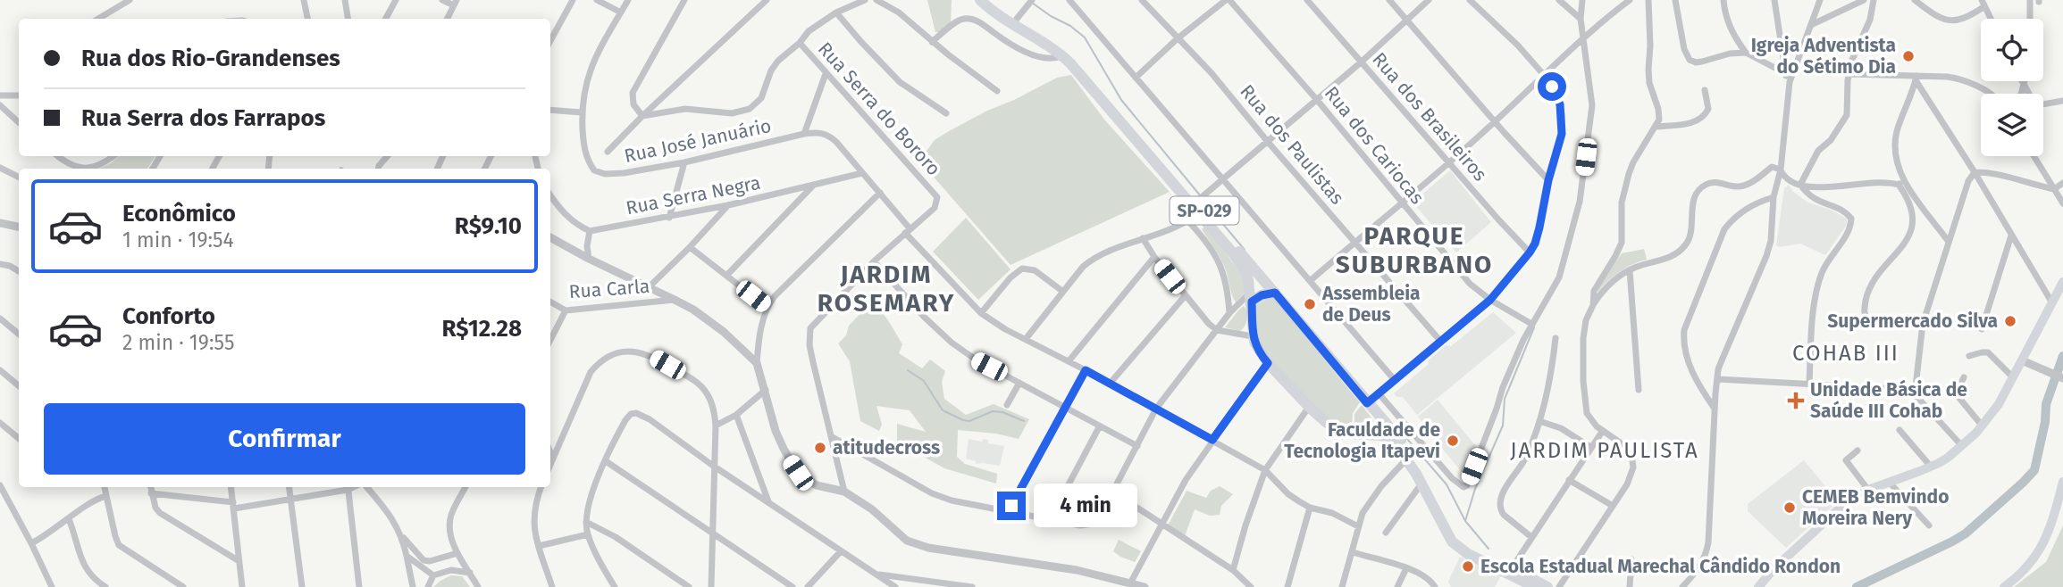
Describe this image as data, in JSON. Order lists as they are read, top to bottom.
{
  "streets": {
    "highway": ["SP-029"],
    "street": [
      "Rua Serra do Bororo",
      "Rua dos Brasileiros",
      "Rua José Januário",
      "Rua dos Paulistas",
      "Rua dos Cariocas",
      "Rua Serra Negra",
      "Rua Carla"
    ]
  },
  "crossings": [
    ["Rua Serra do Bororo", "Rua José Januário"],
    ["Rua José Januário", "Rua Serra Negra"]
  ],
  "districts": [
    "PARQUE SUBURBANO",
    "JARDIM ROSEMARY",
    "COHAB III",
    "JARDIM PAULISTA"
  ],
  "places": {
    "other": [
      "Igreja Adventista do Sétimo Dia",
      "Assembleia de Deus",
      "Supermercado Silva",
      "Faculdade de Tecnologia Itapevi",
      "atitudecross",
      "CEMEB Bemvindo Moreira Nery",
      "Escola Estadual Marechal Cândido Rondon"
    ],
    "health": ["Unidade Básica de Saúde III Cohab"]
  },
  "page": {
    "banner": ["Rua dos Rio-Grandenses", "Rua Serra dos Farrapos"],
    "list": [
      {
        "name": "Econômico",
        "note": "1 min · 19:54",
        "value": "R$9.10"
      },
      {
        "name": "Conforto",
        "note": "2 min · 19:55",
        "value": "R$12.28"
      }
    ],
    "buttons": "Confirmar",
    "bubble": "4 min"
  }
}
